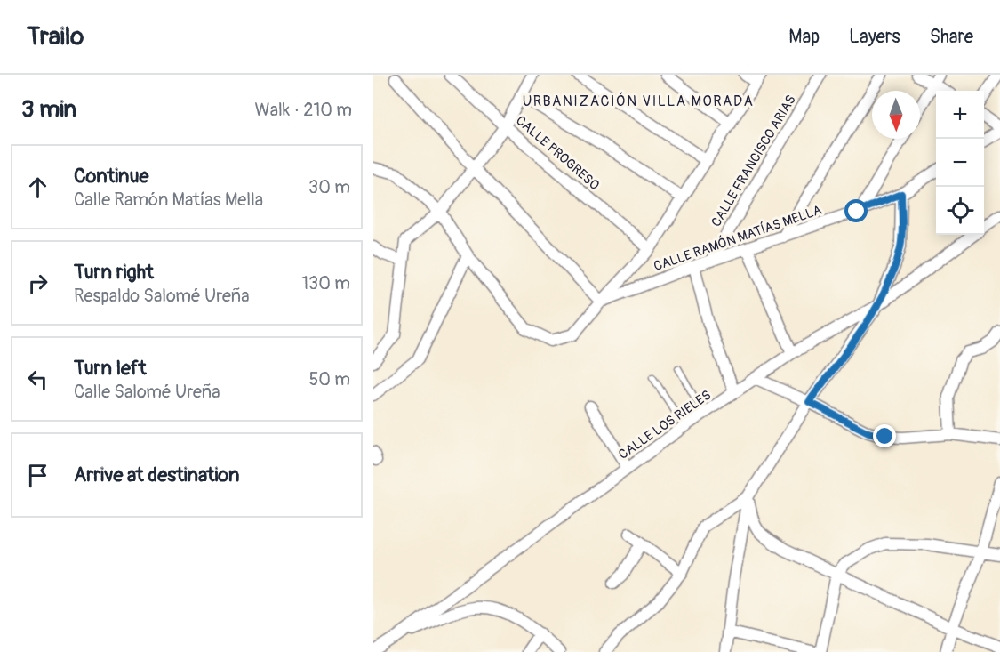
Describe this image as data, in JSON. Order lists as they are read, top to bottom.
{
  "streets": {
    "street": [
      "CALLE PROGRESO",
      "CALLE FRANCISCO ARIAS",
      "CALLE RAMÓN MATÍAS MELLA",
      "CALLE LOS RIELES"
    ]
  },
  "crossings": [
    ["CALLE FRANCISCO ARIAS", "CALLE RAMÓN MATÍAS MELLA"]
  ],
  "districts": ["URBANIZACIÓN VILLA MORADA"],
  "north": "bottom",
  "page": {
    "header": "Trailo",
    "nav": ["Map", "Layers", "Share"],
    "heading": ["3 min", "Walk · 210 m"],
    "map_buttons": ["+", "−"],
    "list": [
      ["Continue", "Calle Ramón Matías Mella", "30 m"],
      ["Turn right", "Respaldo Salomé Ureña", "130 m"],
      ["Turn left", "Calle Salomé Ureña", "50 m"],
      "Arrive at destination"
    ]
  }
}
